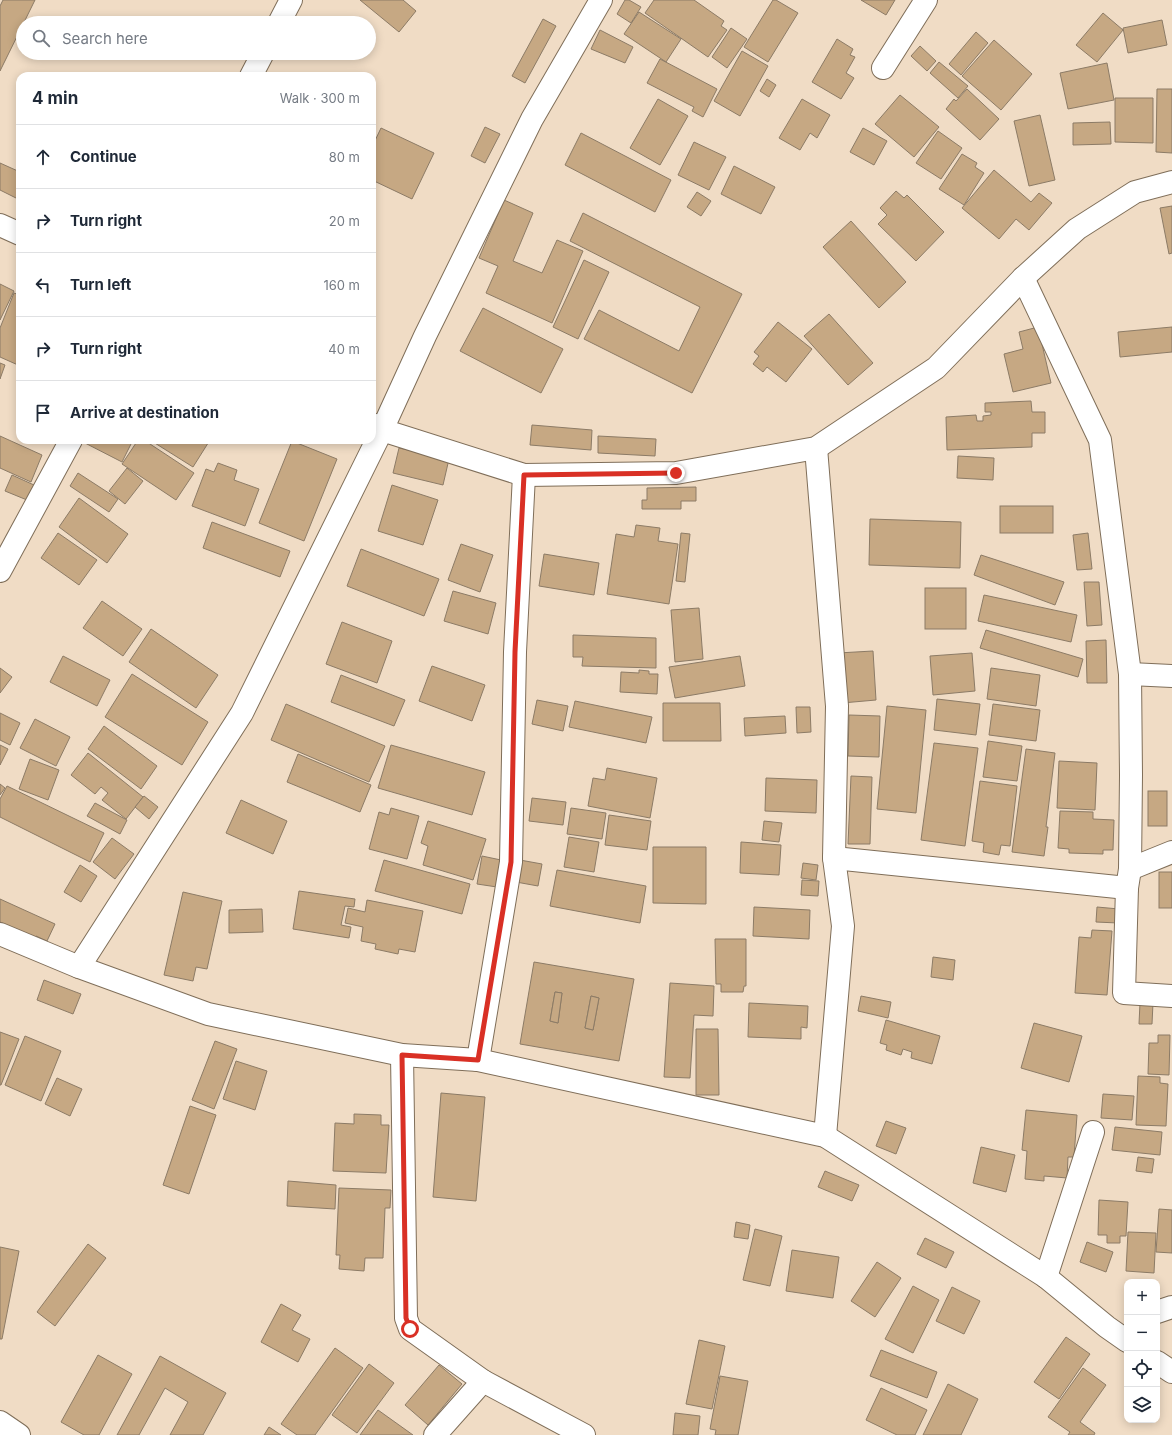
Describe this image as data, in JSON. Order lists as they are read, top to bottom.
{
  "page": {
    "search": "Search here",
    "heading": ["4 min", "Walk · 300 m"],
    "list": [
      ["Continue", "80 m"],
      ["Turn right", "20 m"],
      ["Turn left", "160 m"],
      ["Turn right", "40 m"],
      "Arrive at destination"
    ],
    "map_buttons": ["+", "−"]
  }
}
